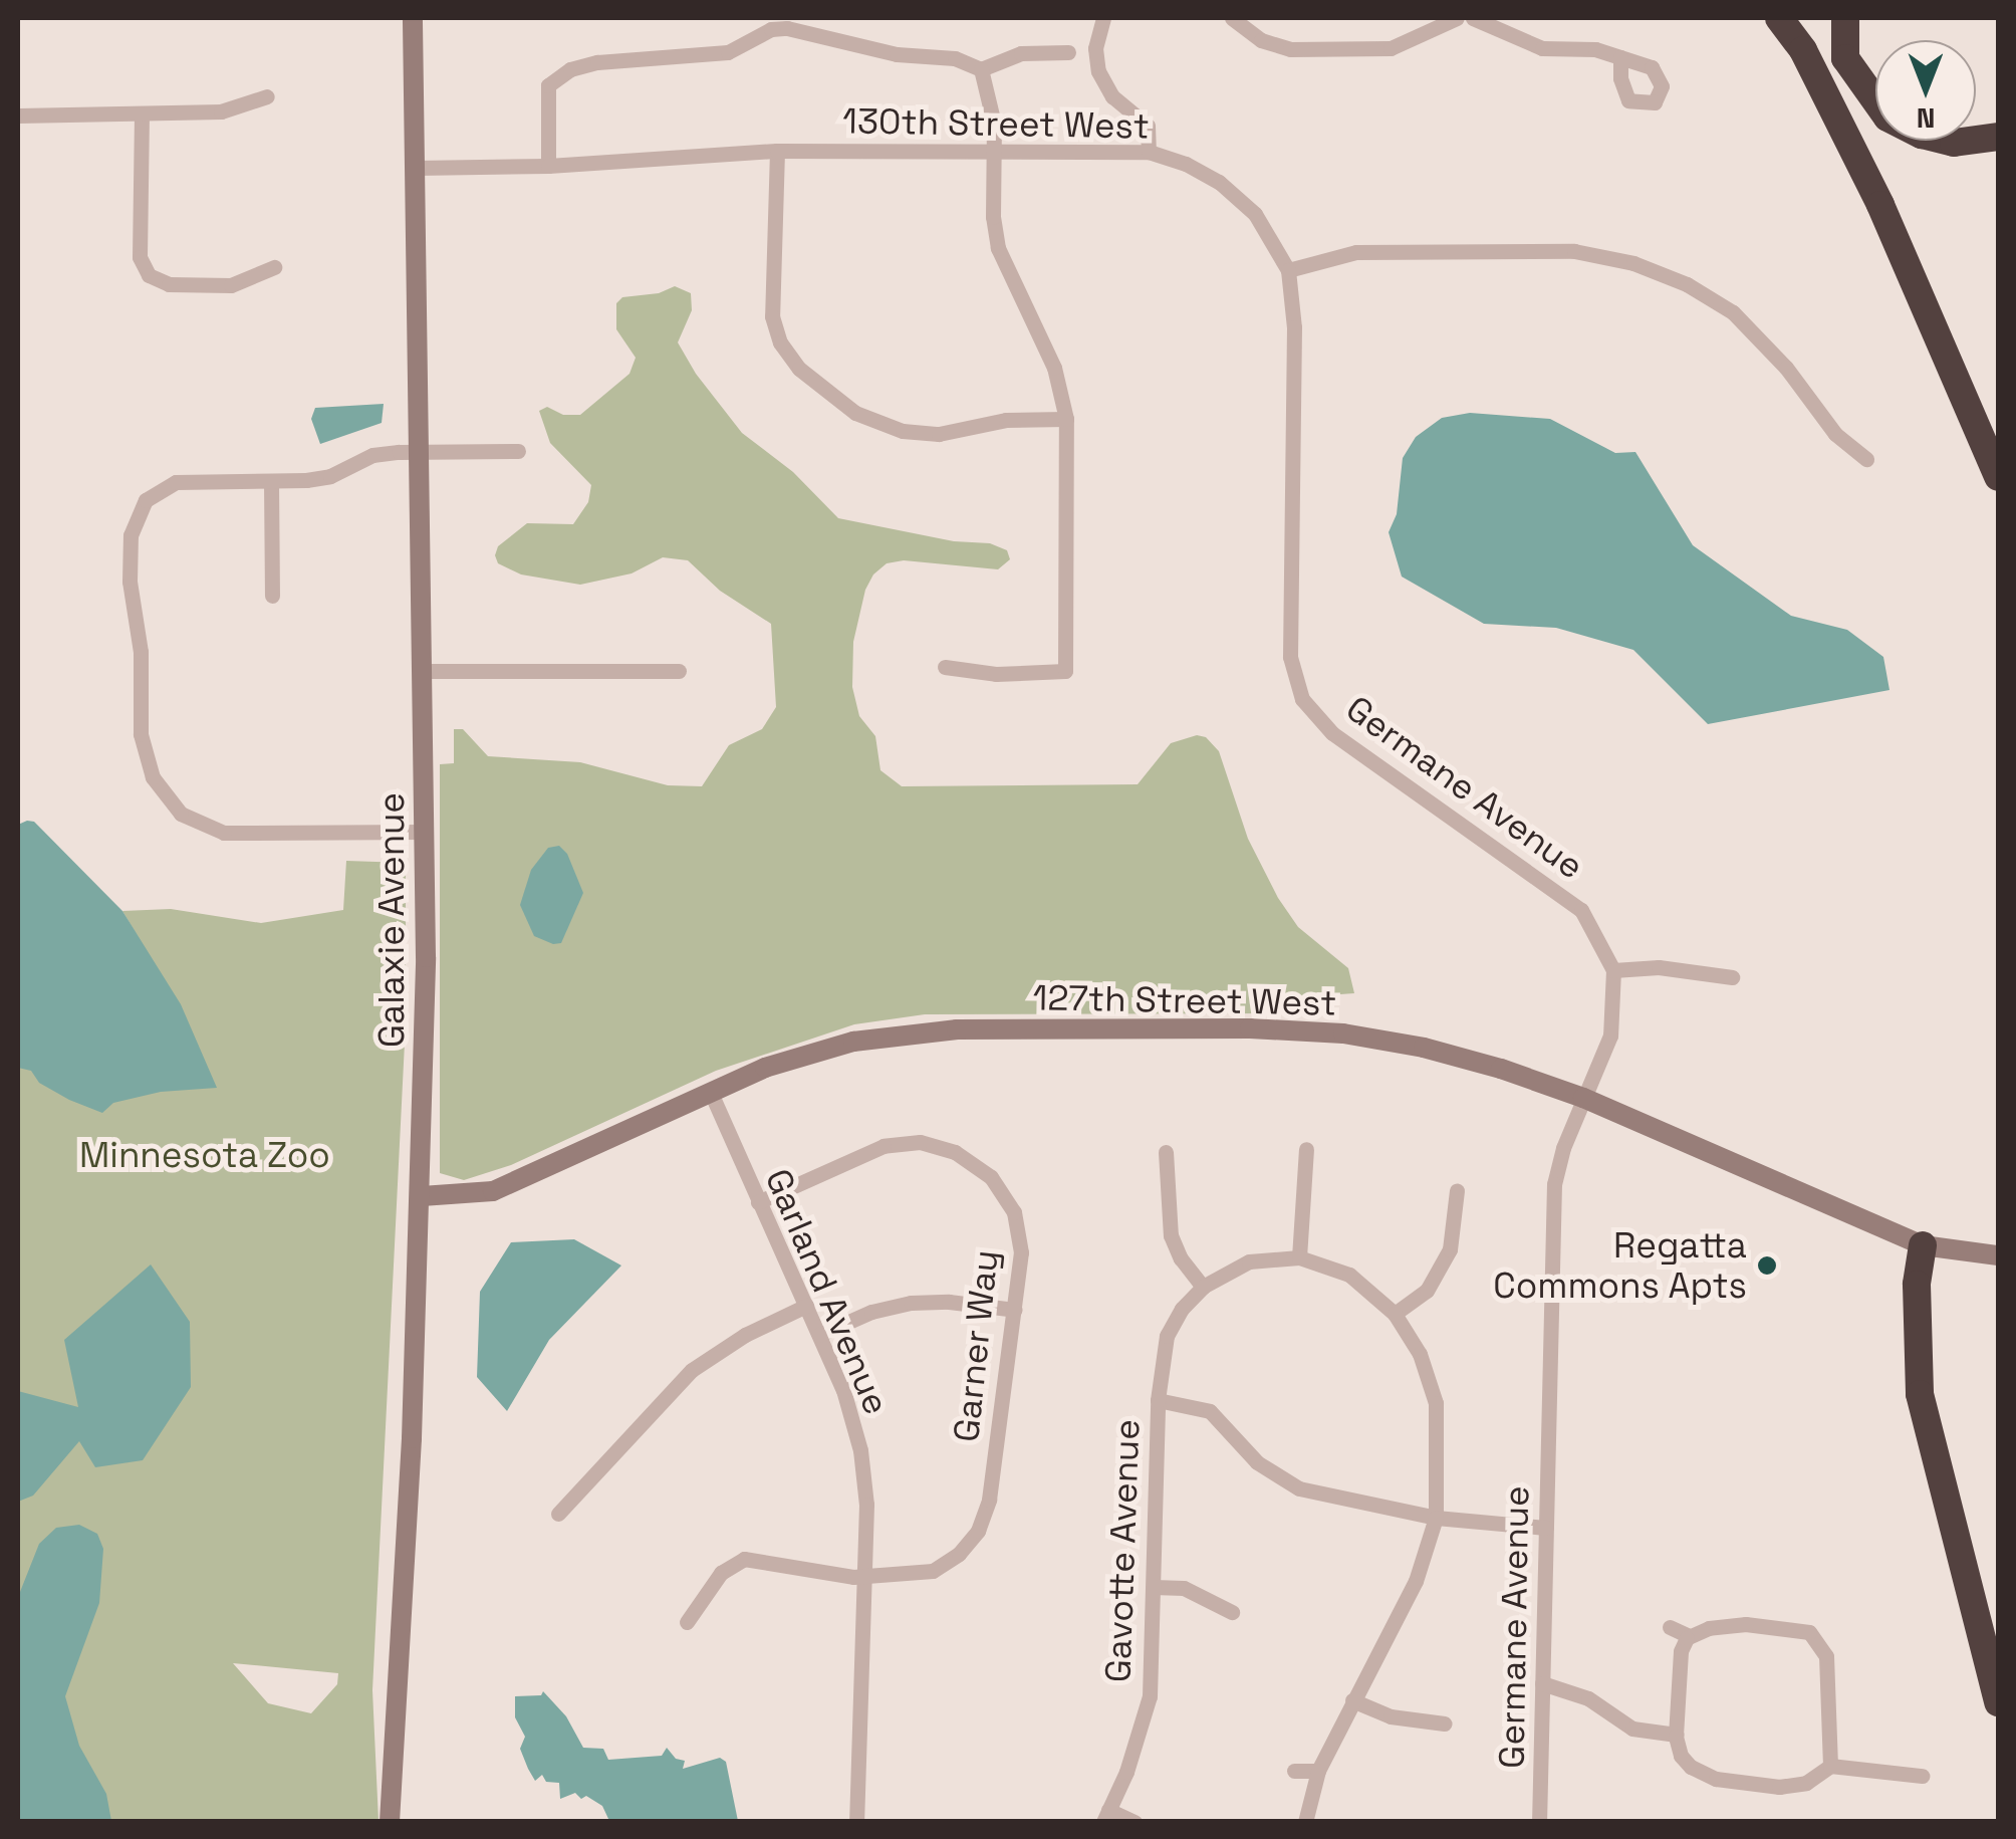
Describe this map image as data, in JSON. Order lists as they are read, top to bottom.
{
  "streets": {
    "street": [
      "130th Street West",
      "Germane Avenue",
      "Galaxie Avenue",
      "127th Street West",
      "Garland Avenue",
      "Garner Way",
      "Gavotte Avenue"
    ]
  },
  "crossings": [
    ["130th Street West", "Germane Avenue"],
    ["130th Street West", "Galaxie Avenue"],
    ["Germane Avenue", "127th Street West"],
    ["Galaxie Avenue", "127th Street West"],
    ["127th Street West", "Garland Avenue"],
    ["Garland Avenue", "Garner Way"]
  ],
  "parks": ["Minnesota Zoo"],
  "places": ["Regatta Commons Apts"],
  "north": "bottom"
}
